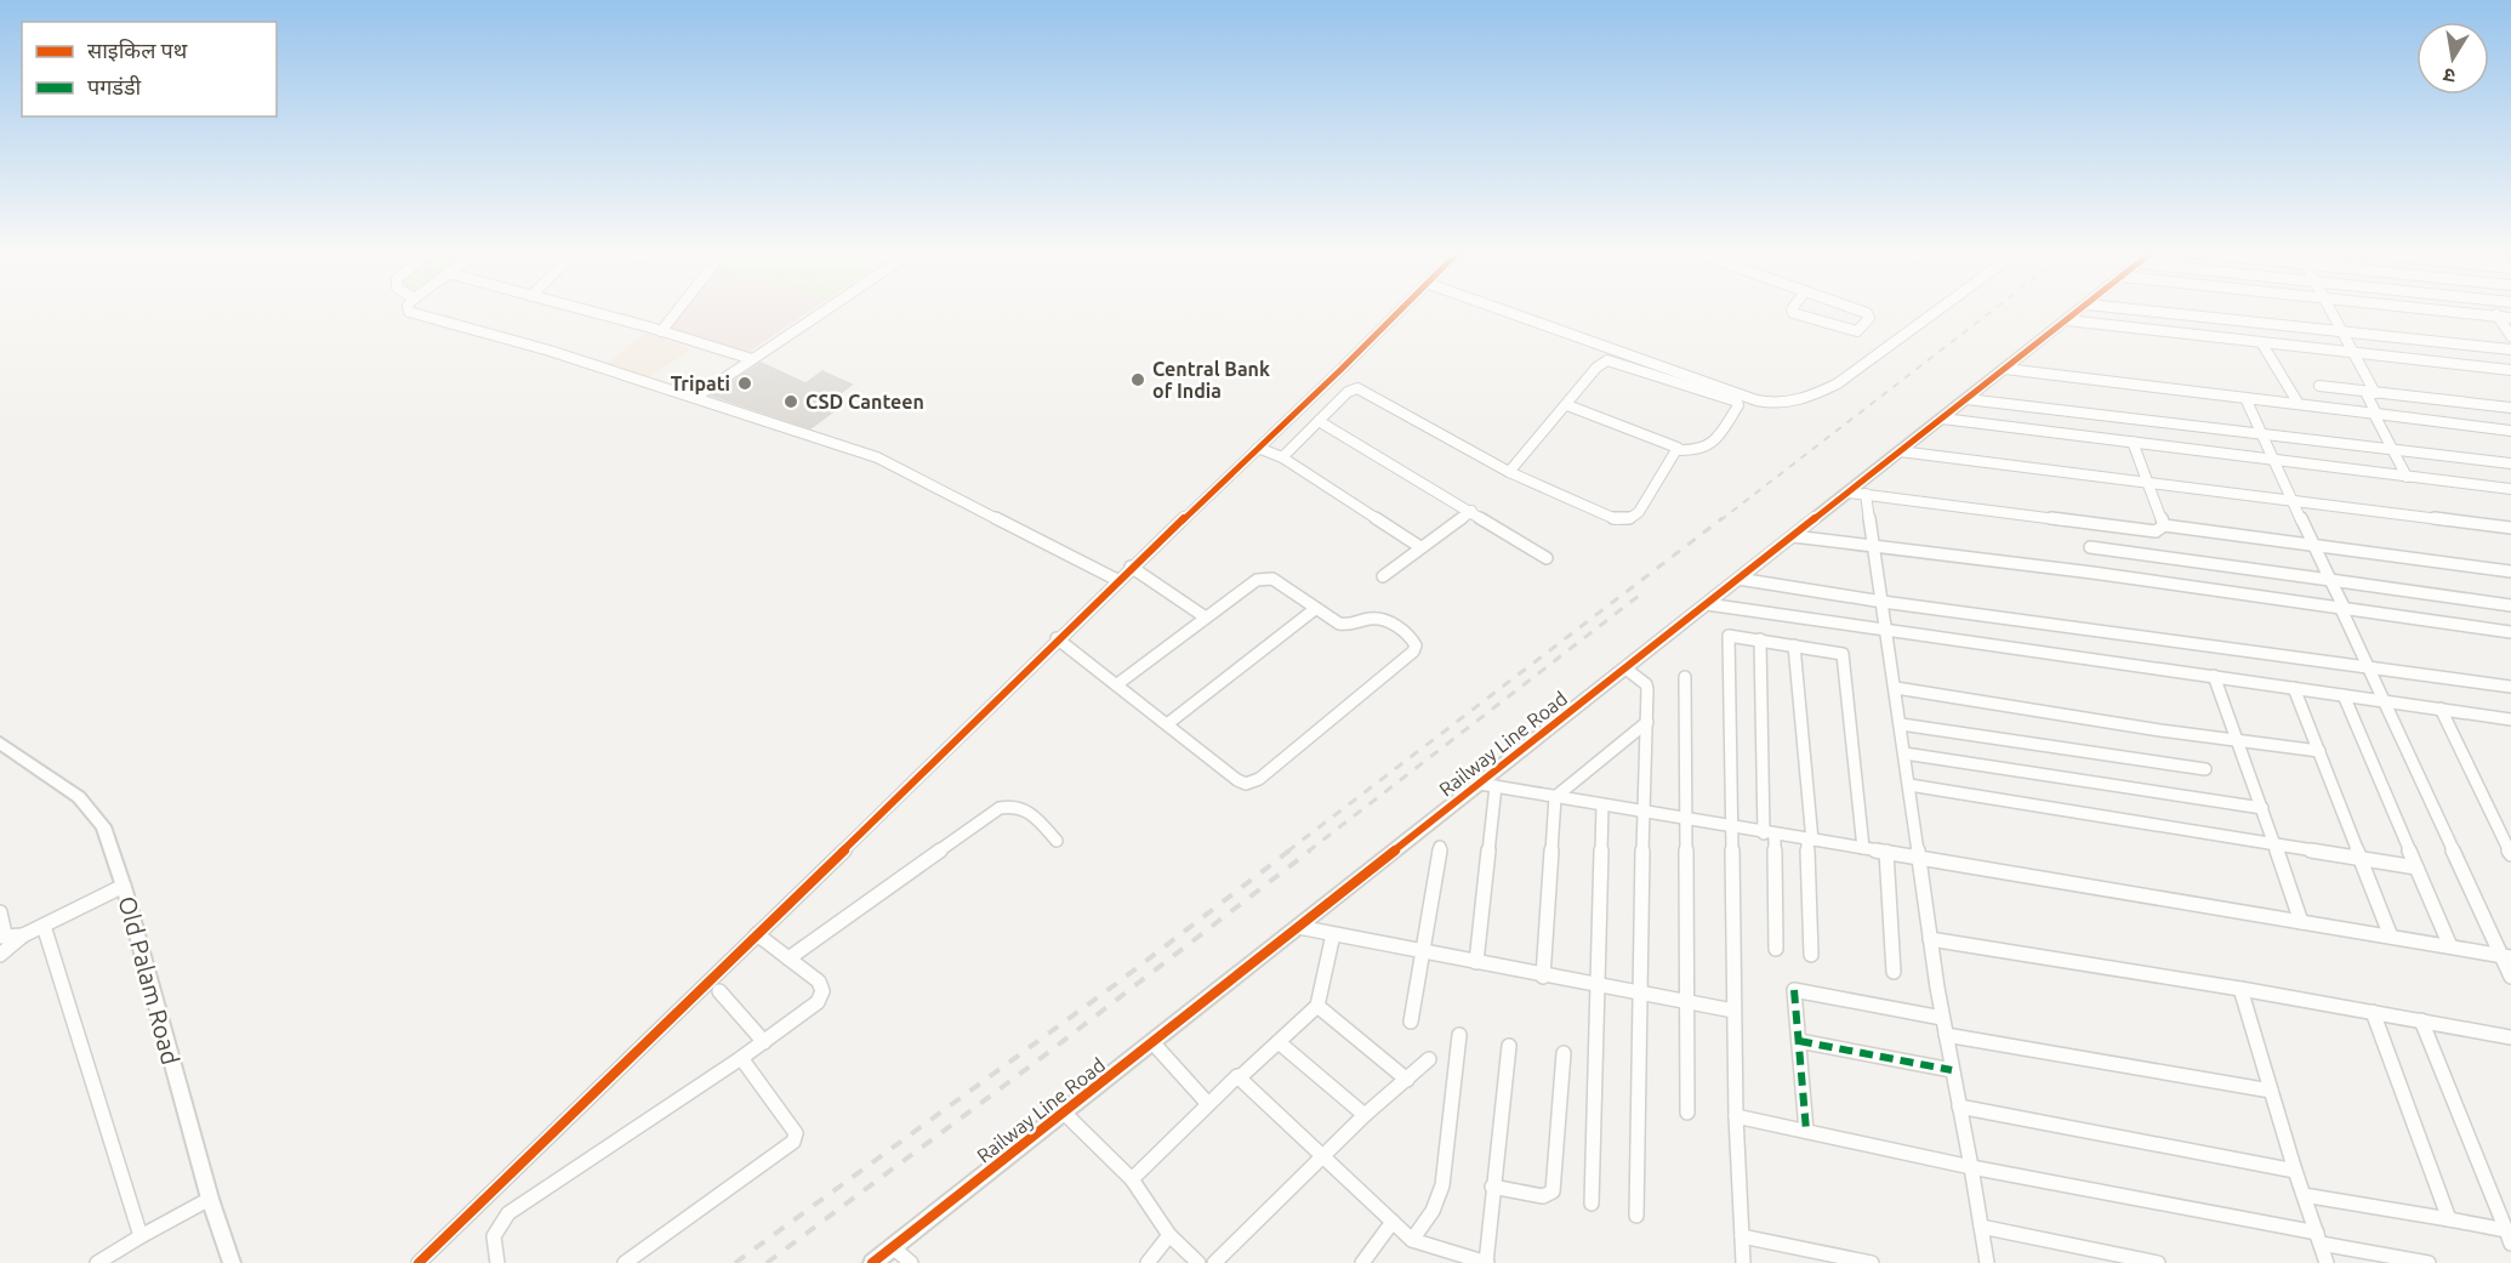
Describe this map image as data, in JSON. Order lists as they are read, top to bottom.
{
  "streets": {
    "street": ["Railway Line Road", "Old Palam Road"]
  },
  "places": ["Central Bank of India", "Tripati", "CSD Canteen"],
  "legend": ["साइकिल पथ", "पगडंडी"],
  "north": "bottom"
}
